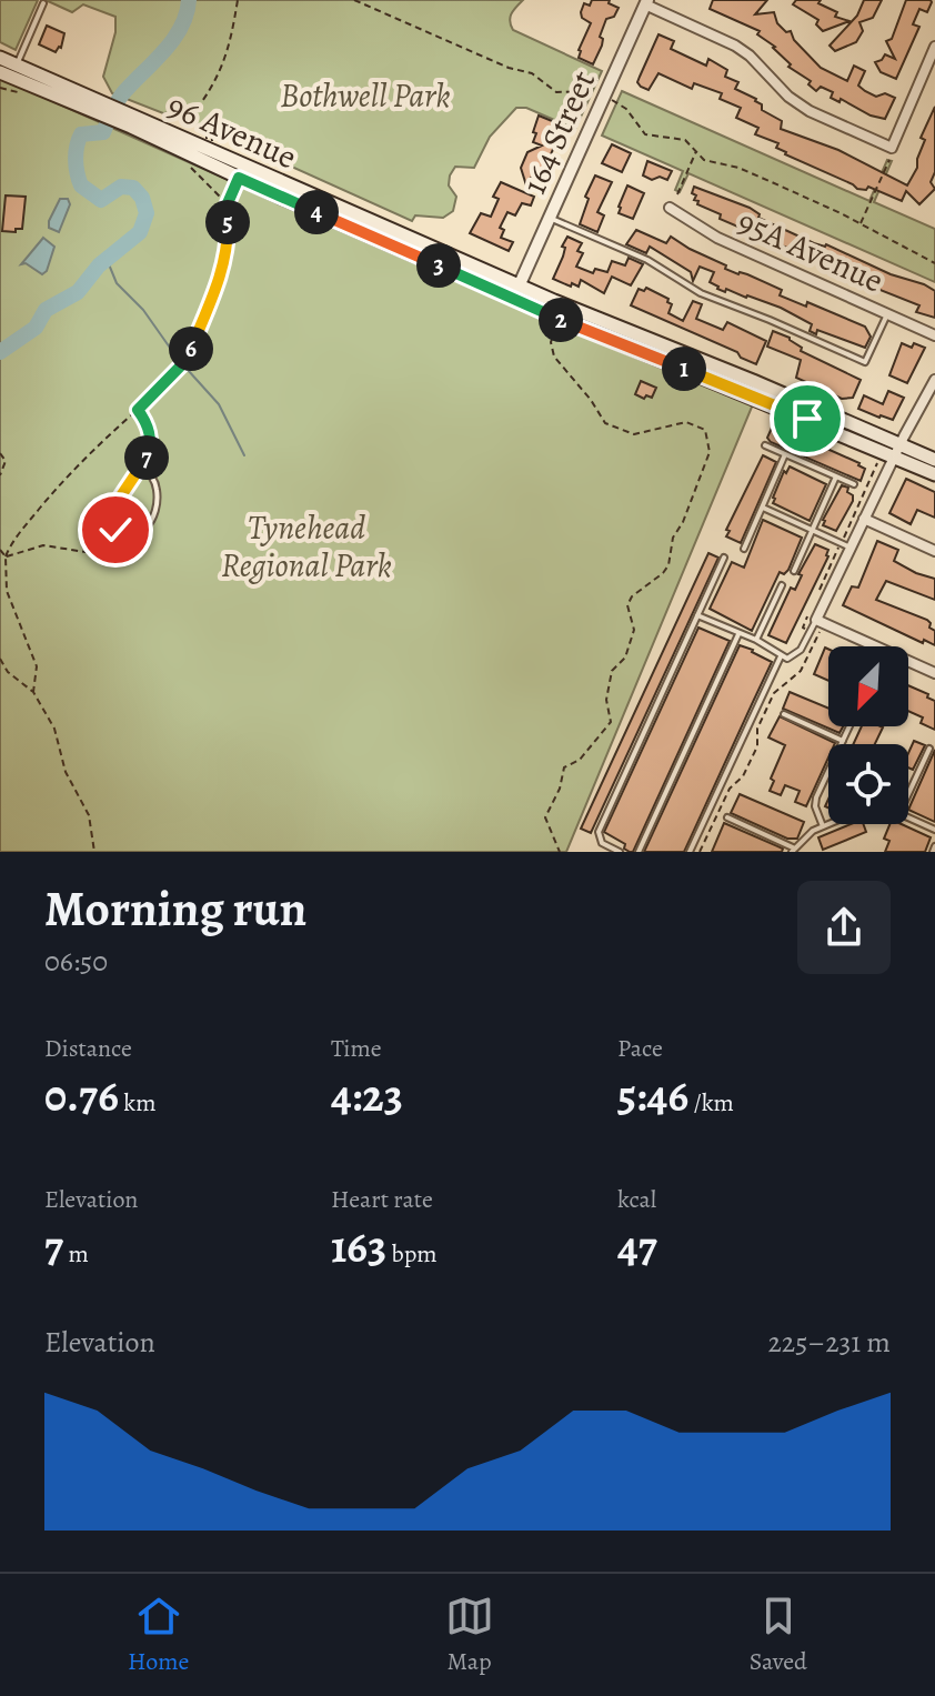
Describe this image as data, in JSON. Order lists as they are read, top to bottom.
{
  "streets": {
    "main road": ["96 Avenue"],
    "street": ["164 Street", "95A Avenue"]
  },
  "crossings": [
    ["96 Avenue", "164 Street"]
  ],
  "parks": ["Bothwell Park", "Tynehead Regional Park"],
  "north": "bottom left",
  "page": {
    "pins": [
      "4",
      "5",
      "3",
      "2",
      "6",
      "1",
      "7"
    ],
    "heading": ["Morning run", "06:50"],
    "stats": [
      ["Distance", "0.76 km"],
      ["Time", "4:23"],
      ["Pace", "5:46 /km"],
      ["Elevation", "7 m"],
      ["Heart rate", "163 bpm"],
      ["kcal", "47"]
    ],
    "chart": ["Elevation", "225–231 m"],
    "tabs": ["Home", "Map", "Saved"]
  }
}
